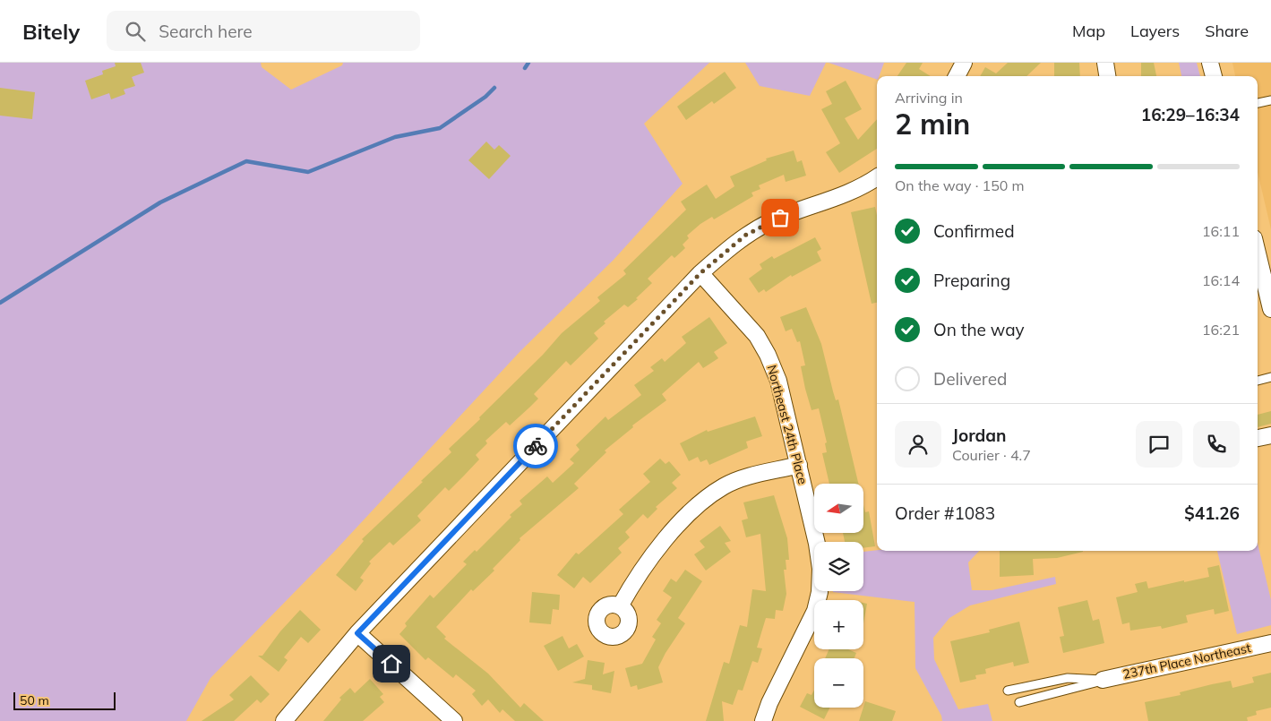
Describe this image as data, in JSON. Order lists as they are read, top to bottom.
{
  "streets": {
    "street": ["Northeast 24th Place", "237th Place Northeast"]
  },
  "scale_bar": "50 m",
  "north": "left",
  "page": {
    "header": "Bitely",
    "search": "Search here",
    "nav": ["Map", "Layers", "Share"],
    "heading": ["2 min", "Arriving in", "16:29–16:34"],
    "panel": [
      "Jordan",
      "Courier · 4.7",
      "Order #1083",
      "$41.26"
    ],
    "bar": "On the way · 150 m",
    "list": [
      ["Confirmed", "16:11"],
      ["Preparing", "16:14"],
      ["On the way", "16:21"],
      "Delivered"
    ],
    "map_buttons": ["+", "−"],
    "scale": "50 m"
  }
}
